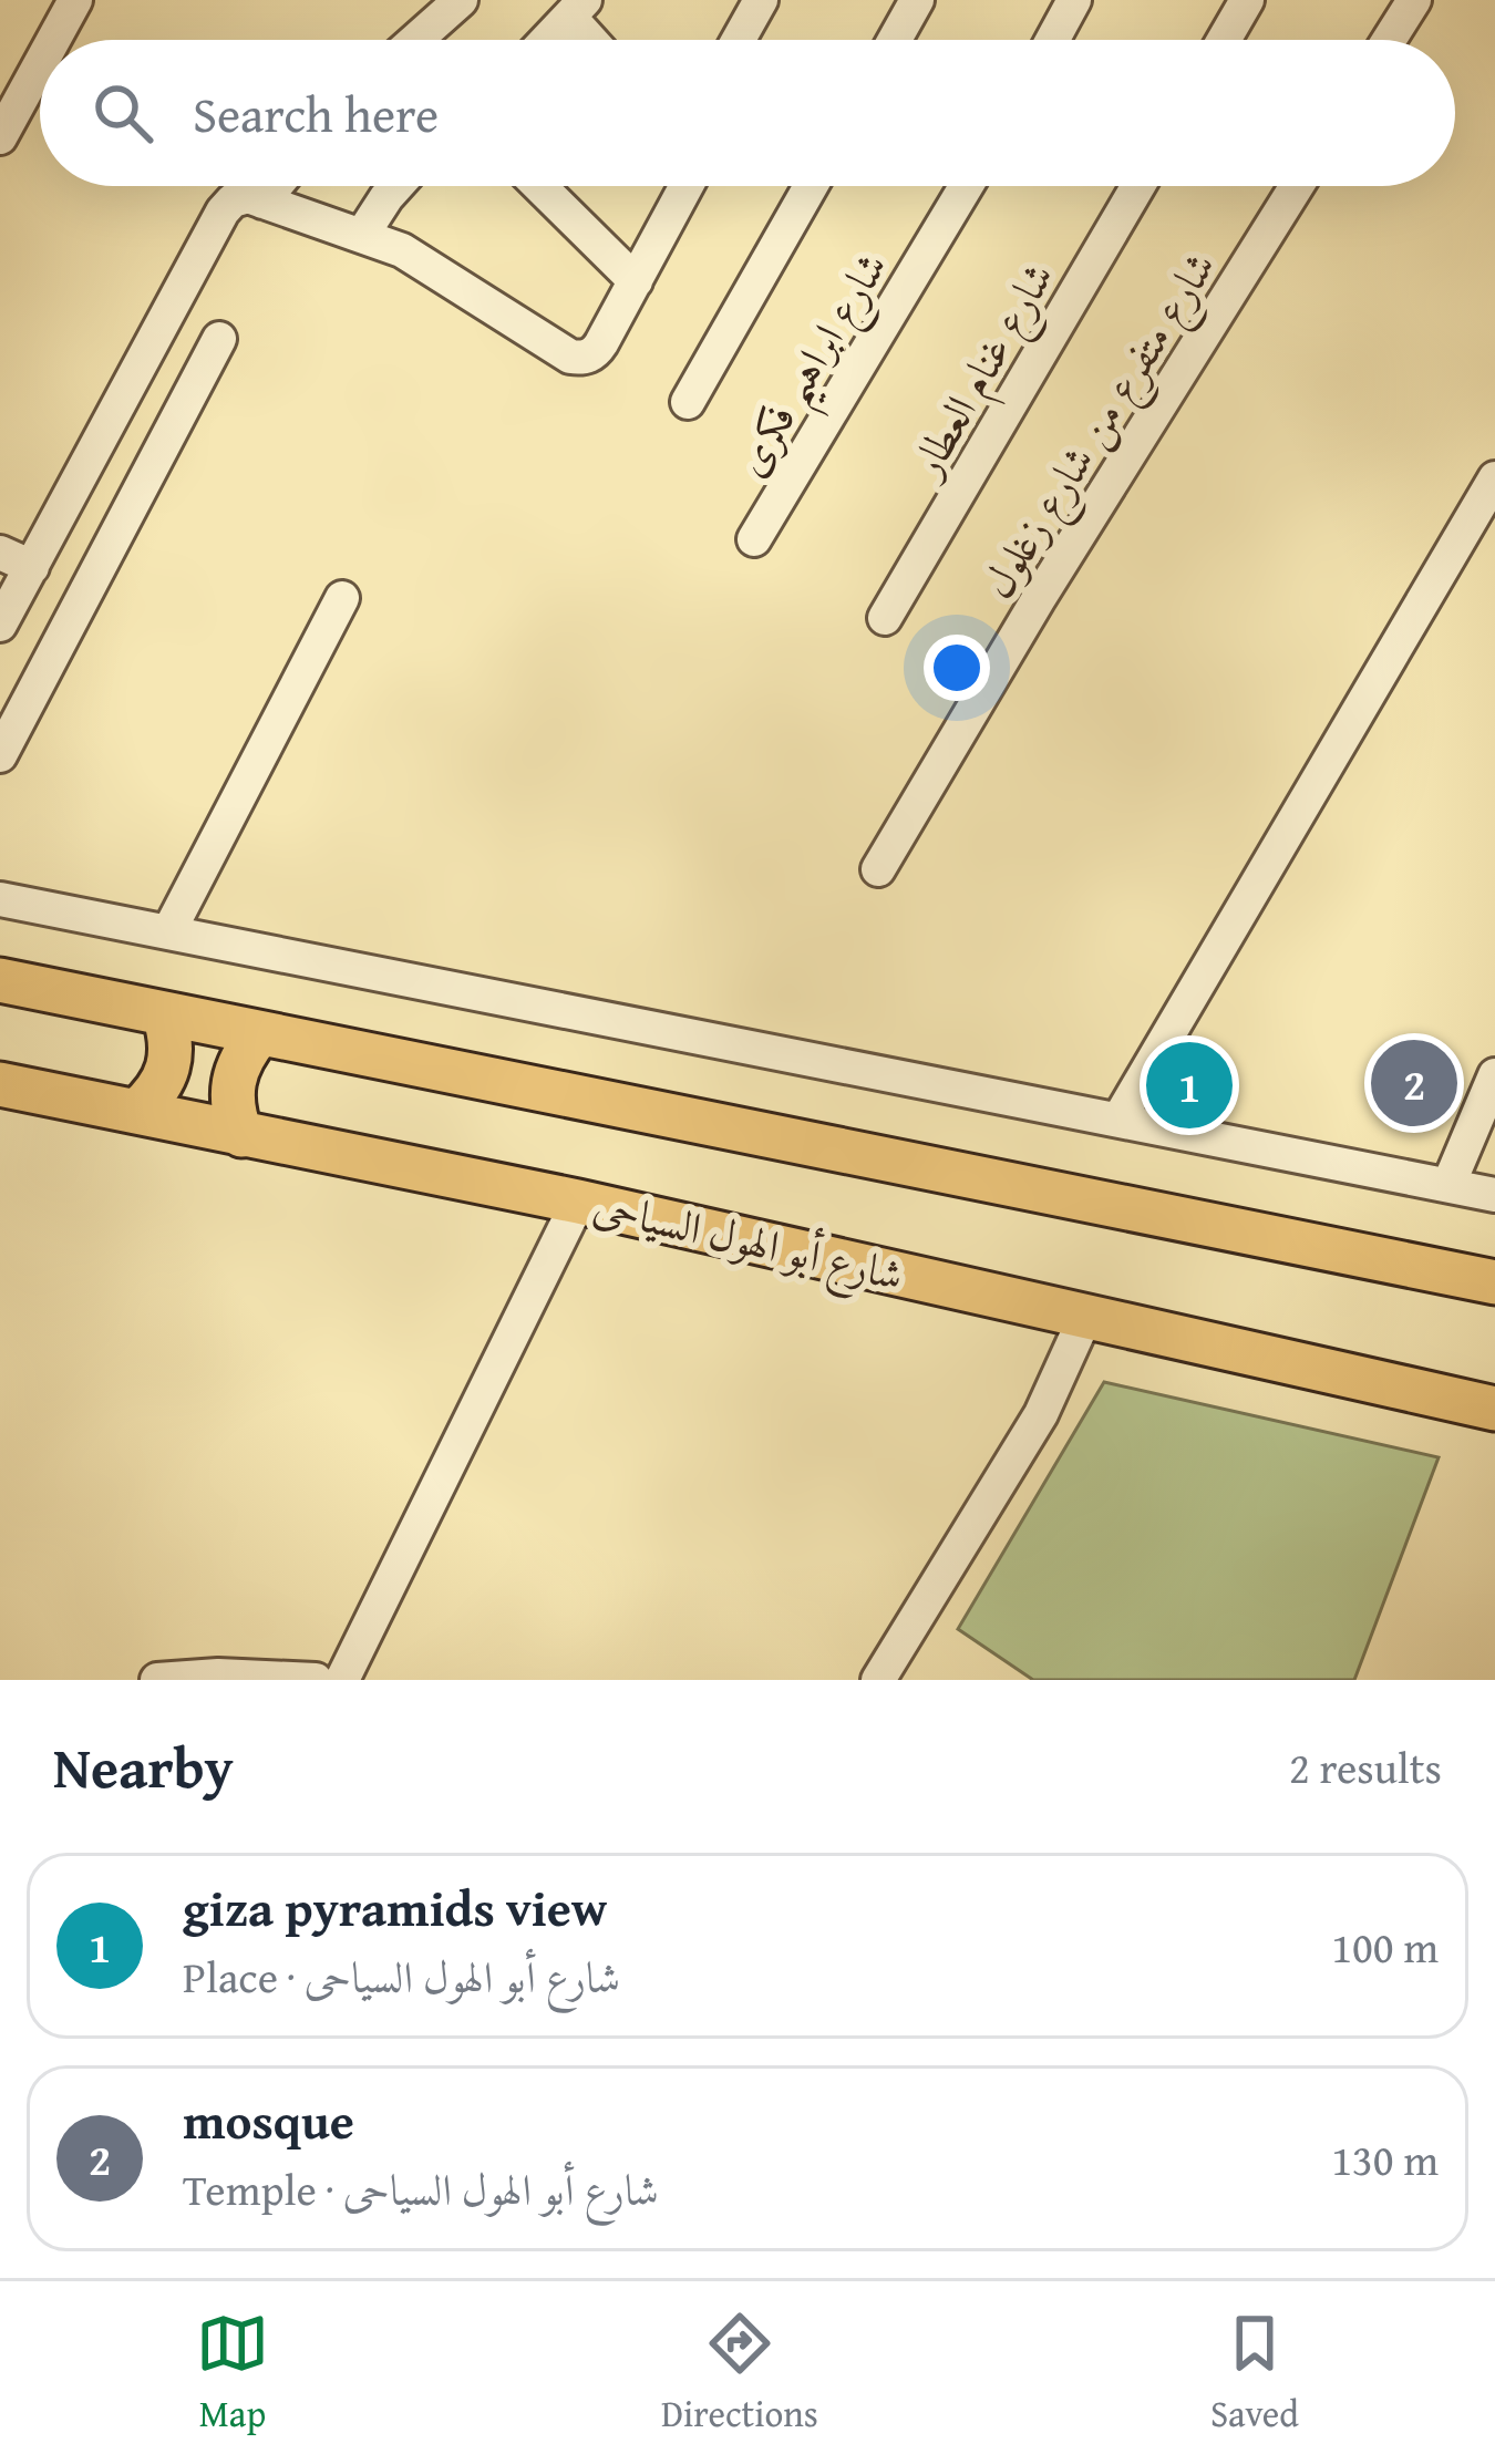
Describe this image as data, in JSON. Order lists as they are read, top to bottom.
{
  "streets": {
    "main road": ["شارع أبو الهول السياحى"],
    "street": ["شارع ابراهيم فكرى", "شارع غنام العطار", "شارع متفرع من شارع زغلول"]
  },
  "page": {
    "search": "Search here",
    "pins": ["2", "1"],
    "heading": ["Nearby", "2 results"],
    "list": [
      {
        "mark": "1",
        "name": "giza pyramids view",
        "note": "Place · شارع أبو الهول السياحى",
        "value": "100 m"
      },
      {
        "mark": "2",
        "name": "mosque",
        "note": "Temple · شارع أبو الهول السياحى",
        "value": "130 m"
      }
    ],
    "nav": ["Map", "Directions", "Saved"]
  }
}
